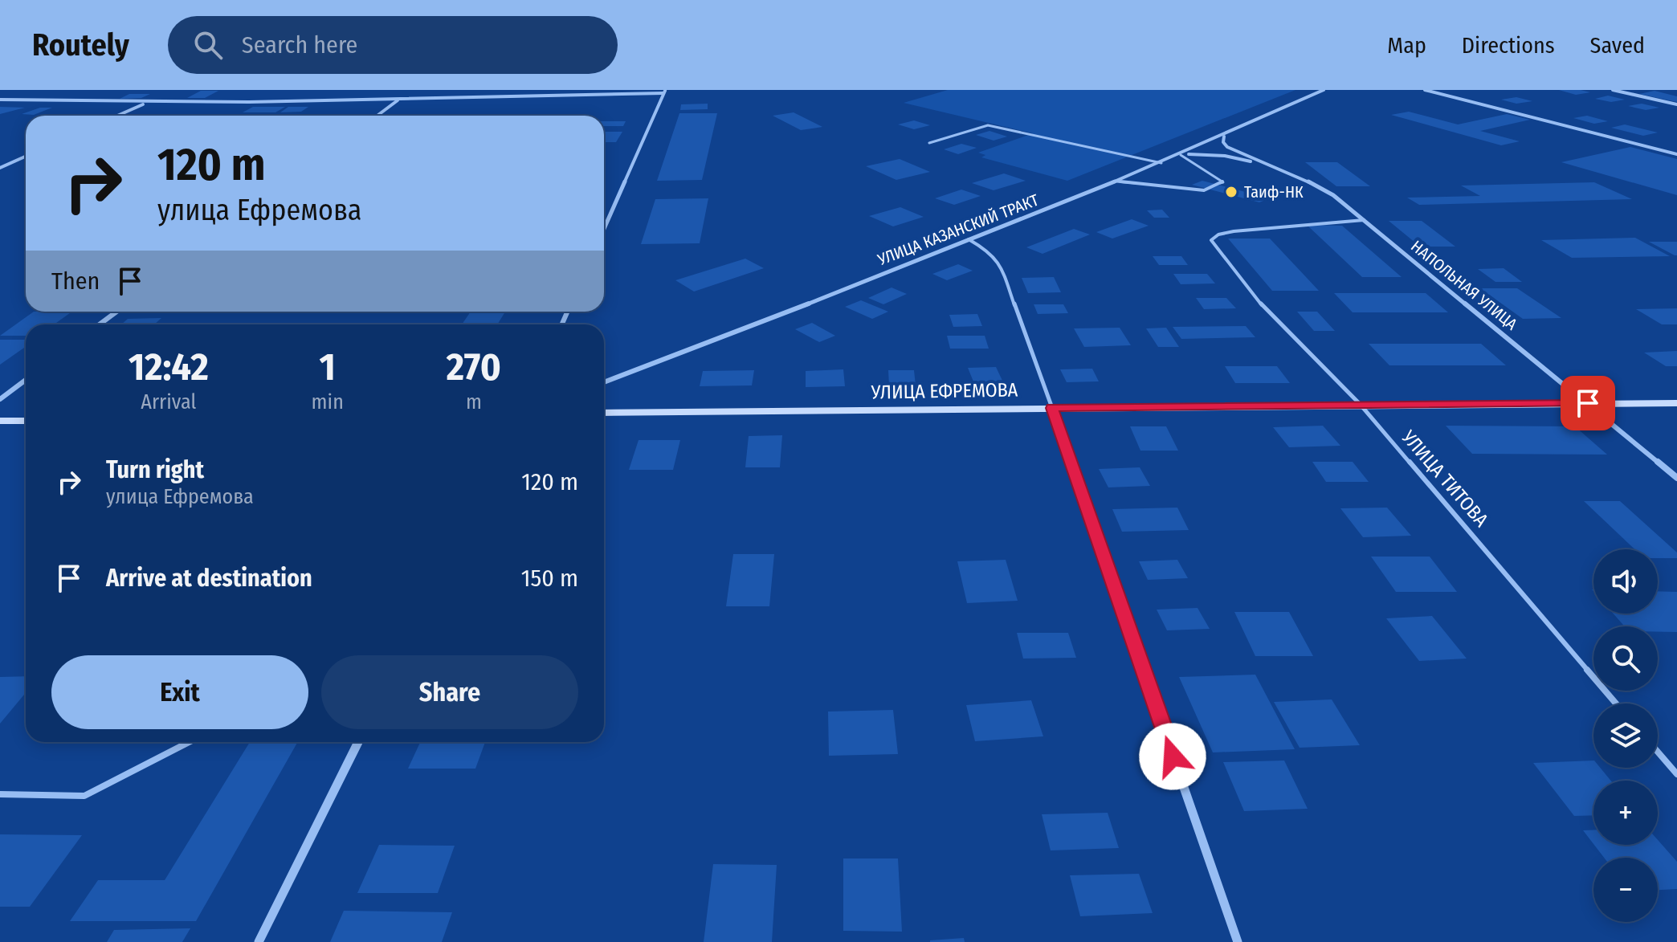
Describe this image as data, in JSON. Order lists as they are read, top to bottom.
{
  "streets": {
    "street": ["УЛИЦА КАЗАНСКИЙ ТРАКТ", "НАПОЛЬНАЯ УЛИЦА", "УЛИЦА ЕФРЕМОВА"],
    "lane": ["УЛИЦА ТИТОВА"]
  },
  "crossings": [
    ["УЛИЦА КАЗАНСКИЙ ТРАКТ", "НАПОЛЬНАЯ УЛИЦА"],
    ["НАПОЛЬНАЯ УЛИЦА", "УЛИЦА ЕФРЕМОВА"],
    ["НАПОЛЬНАЯ УЛИЦА", "УЛИЦА ТИТОВА"],
    ["УЛИЦА ЕФРЕМОВА", "УЛИЦА ТИТОВА"]
  ],
  "places": ["Таиф-НК"],
  "page": {
    "header": "Routely",
    "search": "Search here",
    "nav": ["Map", "Directions", "Saved"],
    "turn": ["120 m", "улица Ефремова"],
    "then": "Then",
    "eta": [
      "12:42",
      "Arrival",
      "1",
      "min",
      "270",
      "m"
    ],
    "list": [
      {
        "name": "Turn right",
        "note": "улица Ефремова",
        "value": "120 m"
      },
      {
        "name": "Arrive at destination",
        "value": "150 m"
      }
    ],
    "map_buttons": ["+", "−"],
    "buttons": ["Exit", "Share"]
  }
}
